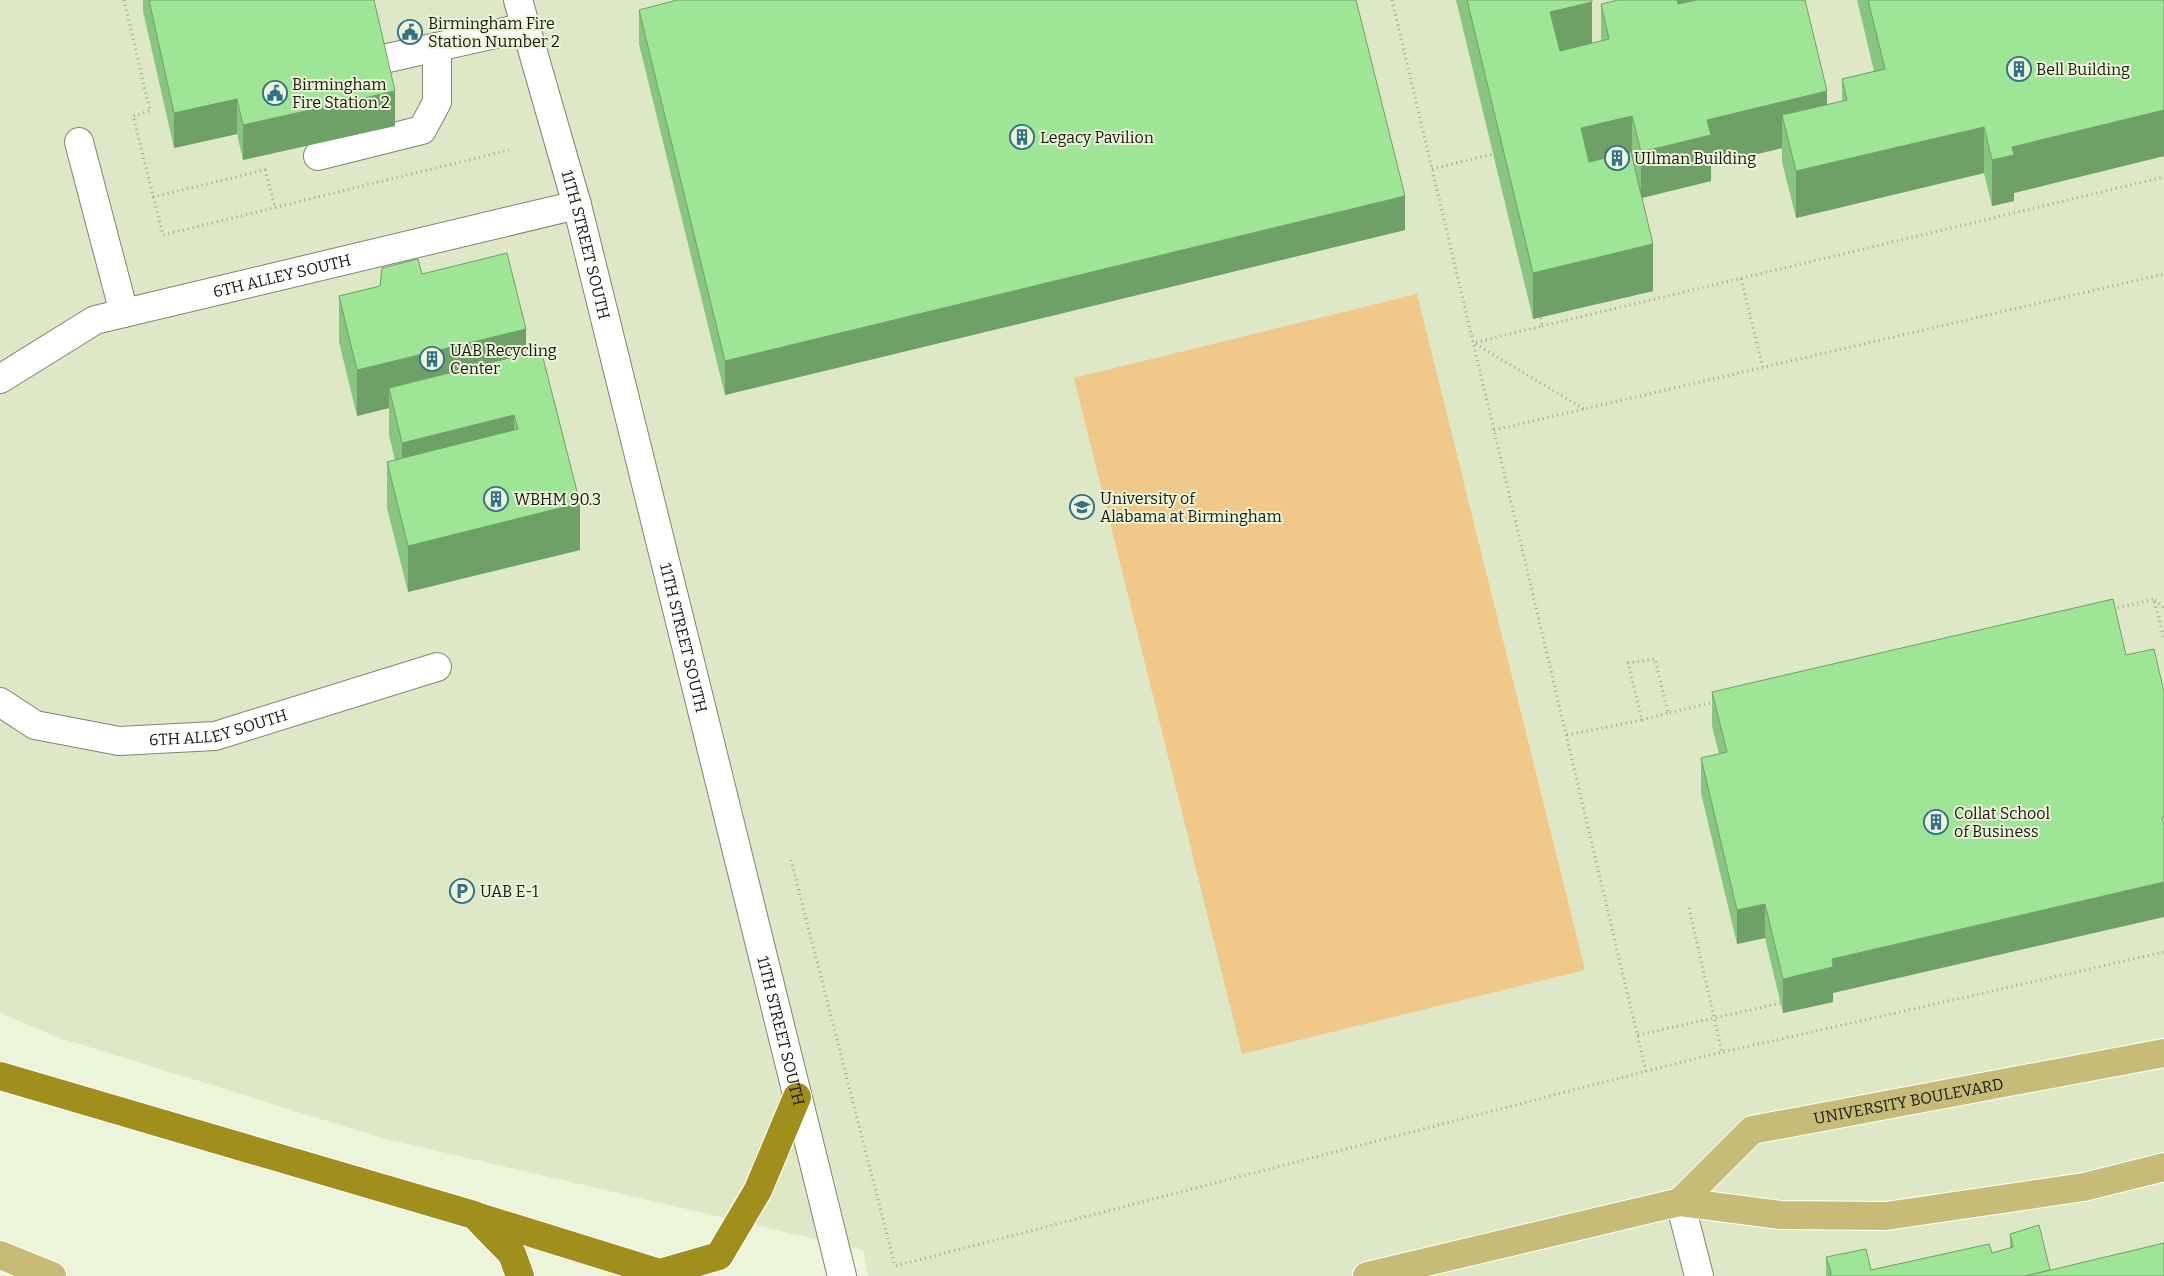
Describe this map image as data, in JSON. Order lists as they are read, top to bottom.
{
  "streets": {
    "main road": ["UNIVERSITY BOULEVARD"],
    "street": ["11TH STREET SOUTH", "6TH ALLEY SOUTH"]
  },
  "crossings": [
    ["11TH STREET SOUTH", "6TH ALLEY SOUTH"]
  ],
  "places": {
    "public building": ["Birmingham Fire Station Number 2", "Birmingham Fire Station 2"],
    "building": [
      "Bell Building",
      "Legacy Pavilion",
      "UIlman Building",
      "UAB Recycling Center",
      "WBHM 90.3",
      "Collat School of Business"
    ],
    "school or university": ["University of Alabama at Birmingham"],
    "parking": ["UAB E-1"]
  }
}
